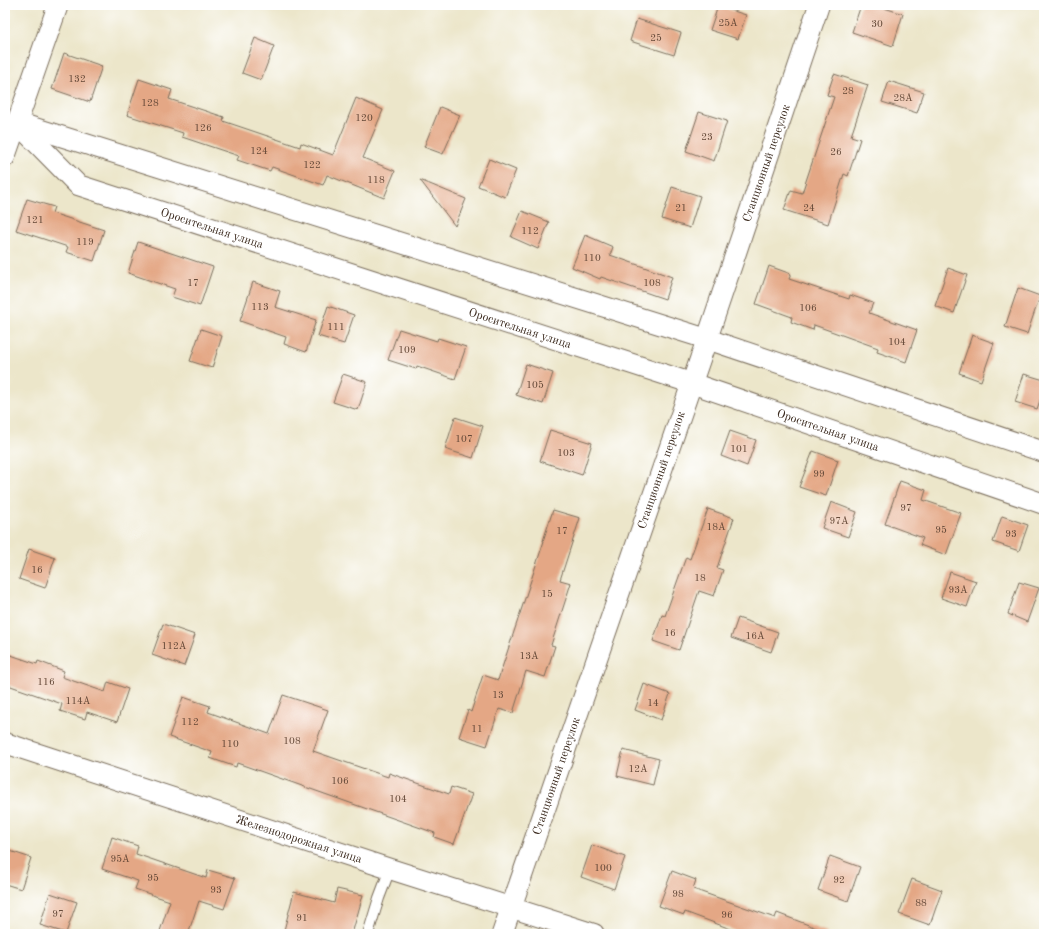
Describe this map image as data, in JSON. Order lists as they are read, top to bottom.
{
  "streets": {
    "street": ["Станционный переулок", "Оросительная улица", "Железнодорожная улица"]
  },
  "crossings": [
    ["Станционный переулок", "Оросительная улица"],
    ["Станционный переулок", "Железнодорожная улица"]
  ],
  "house_numbers": [
    "25А",
    "30",
    "25",
    "132",
    "28",
    "28А",
    "128",
    "120",
    "126",
    "23",
    "124",
    "26",
    "122",
    "118",
    "21",
    "24",
    "121",
    "112",
    "119",
    "110",
    "17",
    "108",
    "113",
    "106",
    "111",
    "104",
    "109",
    "105",
    "107",
    "101",
    "103",
    "99",
    "97",
    "97А",
    "18А",
    "95",
    "17",
    "93",
    "16",
    "18",
    "93А",
    "15",
    "16",
    "16А",
    "112А",
    "13А",
    "116",
    "13",
    "114А",
    "14",
    "112",
    "11",
    "108",
    "110",
    "12А",
    "106",
    "104",
    "95А",
    "100",
    "95",
    "92",
    "93",
    "98",
    "88",
    "97",
    "96",
    "91"
  ]
}
